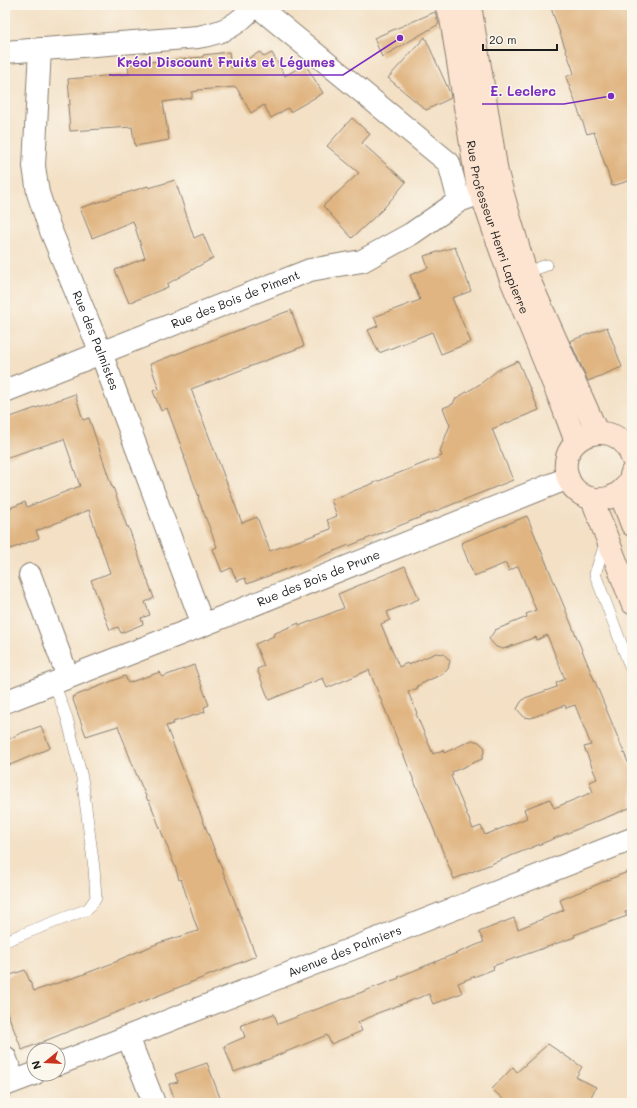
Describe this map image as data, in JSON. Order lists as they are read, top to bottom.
{
  "streets": {
    "main road": ["Rue Professeur Henri Lapierre"],
    "street": [
      "Rue des Bois de Piment",
      "Rue des Palmistes",
      "Rue des Bois de Prune",
      "Avenue des Palmiers"
    ]
  },
  "crossings": [
    ["Rue Professeur Henri Lapierre", "Rue des Bois de Piment"],
    ["Rue des Bois de Piment", "Rue des Palmistes"],
    ["Rue des Palmistes", "Rue des Bois de Prune"]
  ],
  "places": ["Kréol Discount Fruits et Légumes", "E. Leclerc"],
  "scale_bar": "20 m",
  "north": "left"
}
